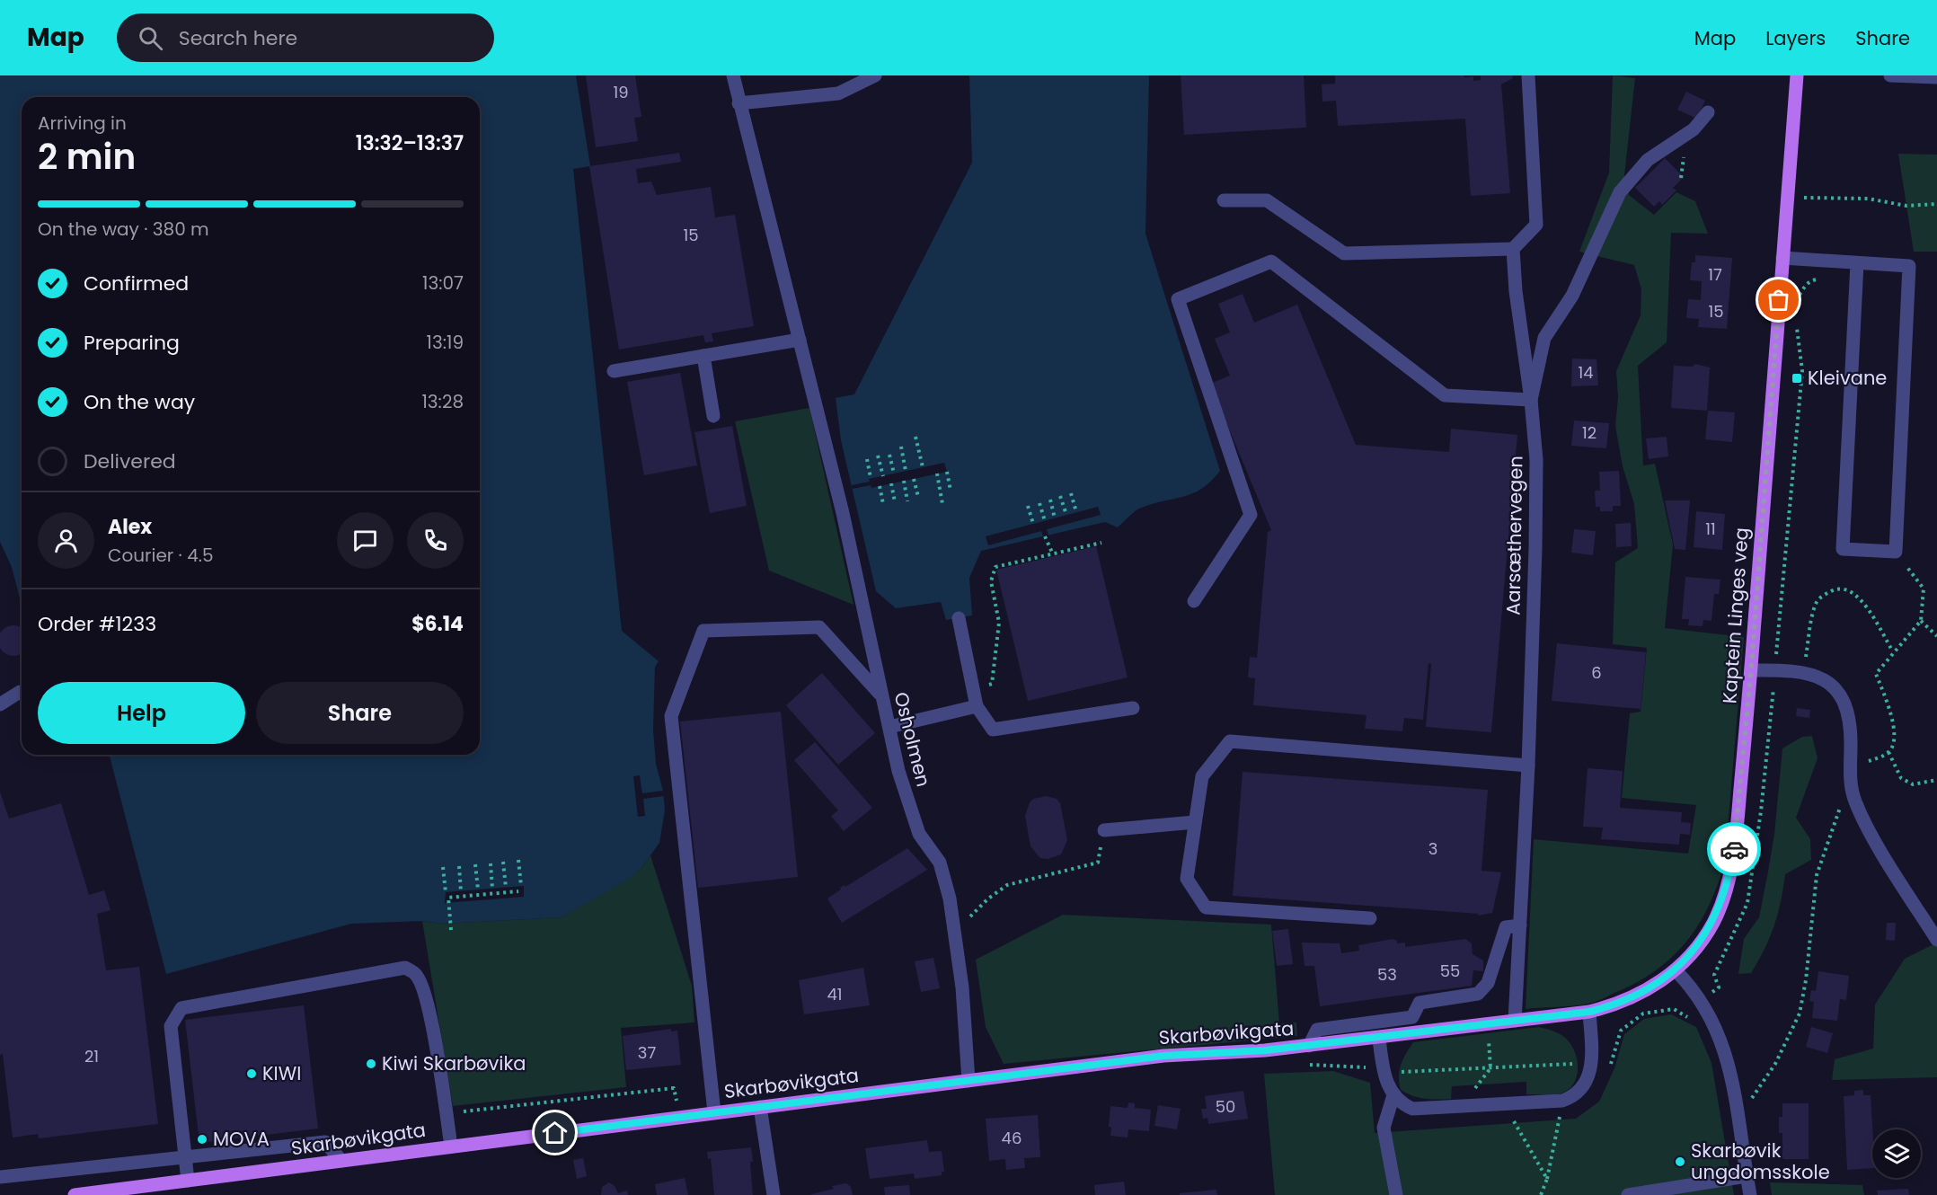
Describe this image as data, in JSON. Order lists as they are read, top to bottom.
{
  "streets": {
    "main road": ["Kaptein Linges veg", "Skarbøvikgata"],
    "street": ["Aarsæthervegen", "Osholmen"]
  },
  "crossings": [
    ["Aarsæthervegen", "Kaptein Linges veg"],
    ["Aarsæthervegen", "Skarbøvikgata"],
    ["Kaptein Linges veg", "Skarbøvikgata"],
    ["Osholmen", "Skarbøvikgata"]
  ],
  "places": {
    "transit": ["Kleivane"],
    "other": [
      "Kiwi Skarbøvika",
      "KIWI",
      "MOVA",
      "Skarbøvik ungdomsskole"
    ]
  },
  "house_numbers": [
    "19",
    "15",
    "17",
    "15",
    "14",
    "12",
    "11",
    "6",
    "3",
    "55",
    "53",
    "41",
    "37",
    "21",
    "50",
    "46"
  ],
  "page": {
    "header": "Map",
    "search": "Search here",
    "nav": ["Map", "Layers", "Share"],
    "heading": ["2 min", "Arriving in", "13:32–13:37"],
    "panel": [
      "Alex",
      "Courier · 4.5",
      "Order #1233",
      "$6.14"
    ],
    "bar": "On the way · 380 m",
    "list": [
      ["Confirmed", "13:07"],
      ["Preparing", "13:19"],
      ["On the way", "13:28"],
      "Delivered"
    ],
    "buttons": ["Help", "Share"]
  }
}
